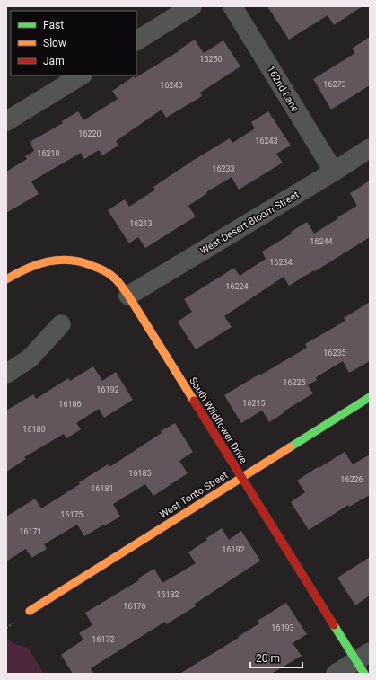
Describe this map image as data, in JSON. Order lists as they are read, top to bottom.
{
  "streets": {
    "street": [
      "162nd Lane",
      "West Desert Bloom Street",
      "South Wildflower Drive",
      "West Tonto Street"
    ]
  },
  "crossings": [
    ["162nd Lane", "West Desert Bloom Street"],
    ["West Desert Bloom Street", "South Wildflower Drive"],
    ["South Wildflower Drive", "West Tonto Street"]
  ],
  "house_numbers": [
    "16250",
    "16273",
    "16240",
    "16220",
    "16243",
    "16210",
    "16233",
    "16213",
    "16244",
    "16234",
    "16224",
    "16235",
    "16225",
    "16192",
    "16215",
    "16186",
    "16180",
    "16185",
    "16226",
    "16181",
    "16175",
    "16171",
    "16192",
    "16182",
    "16176",
    "16193",
    "16172"
  ],
  "legend": ["Fast", "Slow", "Jam"],
  "scale_bar": "20 m"
}
